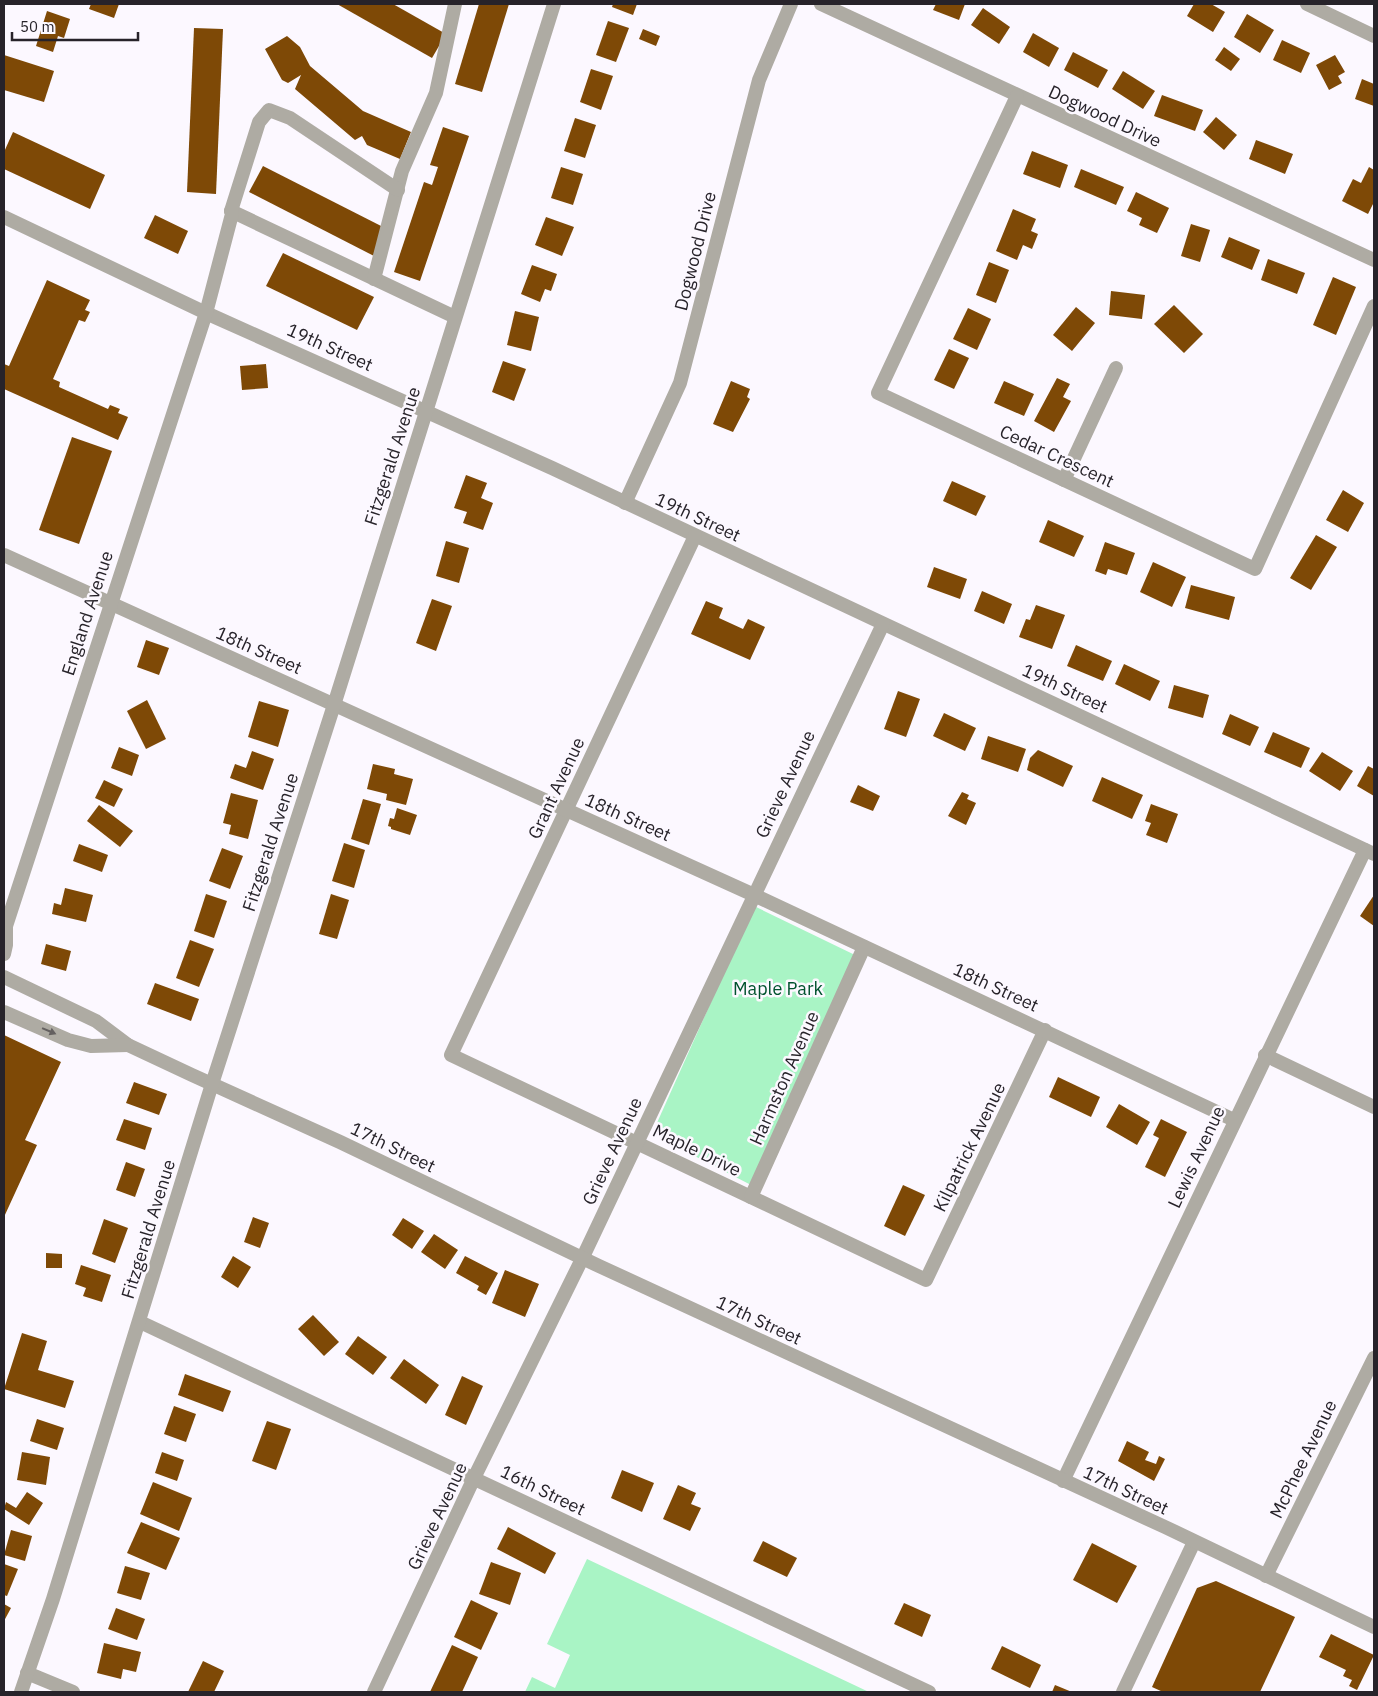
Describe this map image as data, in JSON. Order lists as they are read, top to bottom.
{
  "streets": {
    "street": [
      "Dogwood Drive",
      "19th Street",
      "Fitzgerald Avenue",
      "Cedar Crescent",
      "England Avenue",
      "18th Street",
      "Grieve Avenue",
      "Grant Avenue",
      "Harmston Avenue",
      "17th Street",
      "Kilpatrick Avenue",
      "Maple Drive",
      "Lewis Avenue",
      "McPhee Avenue",
      "16th Street"
    ]
  },
  "crossings": [
    ["Dogwood Drive", "19th Street"],
    ["Dogwood Drive", "Cedar Crescent"],
    ["19th Street", "Fitzgerald Avenue"],
    ["19th Street", "England Avenue"],
    ["19th Street", "Grieve Avenue"],
    ["19th Street", "Grant Avenue"],
    ["19th Street", "Lewis Avenue"],
    ["Fitzgerald Avenue", "18th Street"],
    ["Fitzgerald Avenue", "17th Street"],
    ["Fitzgerald Avenue", "16th Street"],
    ["England Avenue", "18th Street"],
    ["18th Street", "Grieve Avenue"],
    ["18th Street", "Grant Avenue"],
    ["18th Street", "Harmston Avenue"],
    ["18th Street", "Kilpatrick Avenue"],
    ["18th Street", "Lewis Avenue"],
    ["Grieve Avenue", "17th Street"],
    ["Grieve Avenue", "Maple Drive"],
    ["Grieve Avenue", "16th Street"],
    ["Grant Avenue", "Maple Drive"],
    ["Harmston Avenue", "Maple Drive"],
    ["17th Street", "Lewis Avenue"],
    ["17th Street", "McPhee Avenue"],
    ["Kilpatrick Avenue", "Maple Drive"]
  ],
  "parks": ["Maple Park"],
  "scale_bar": "50 m"
}
